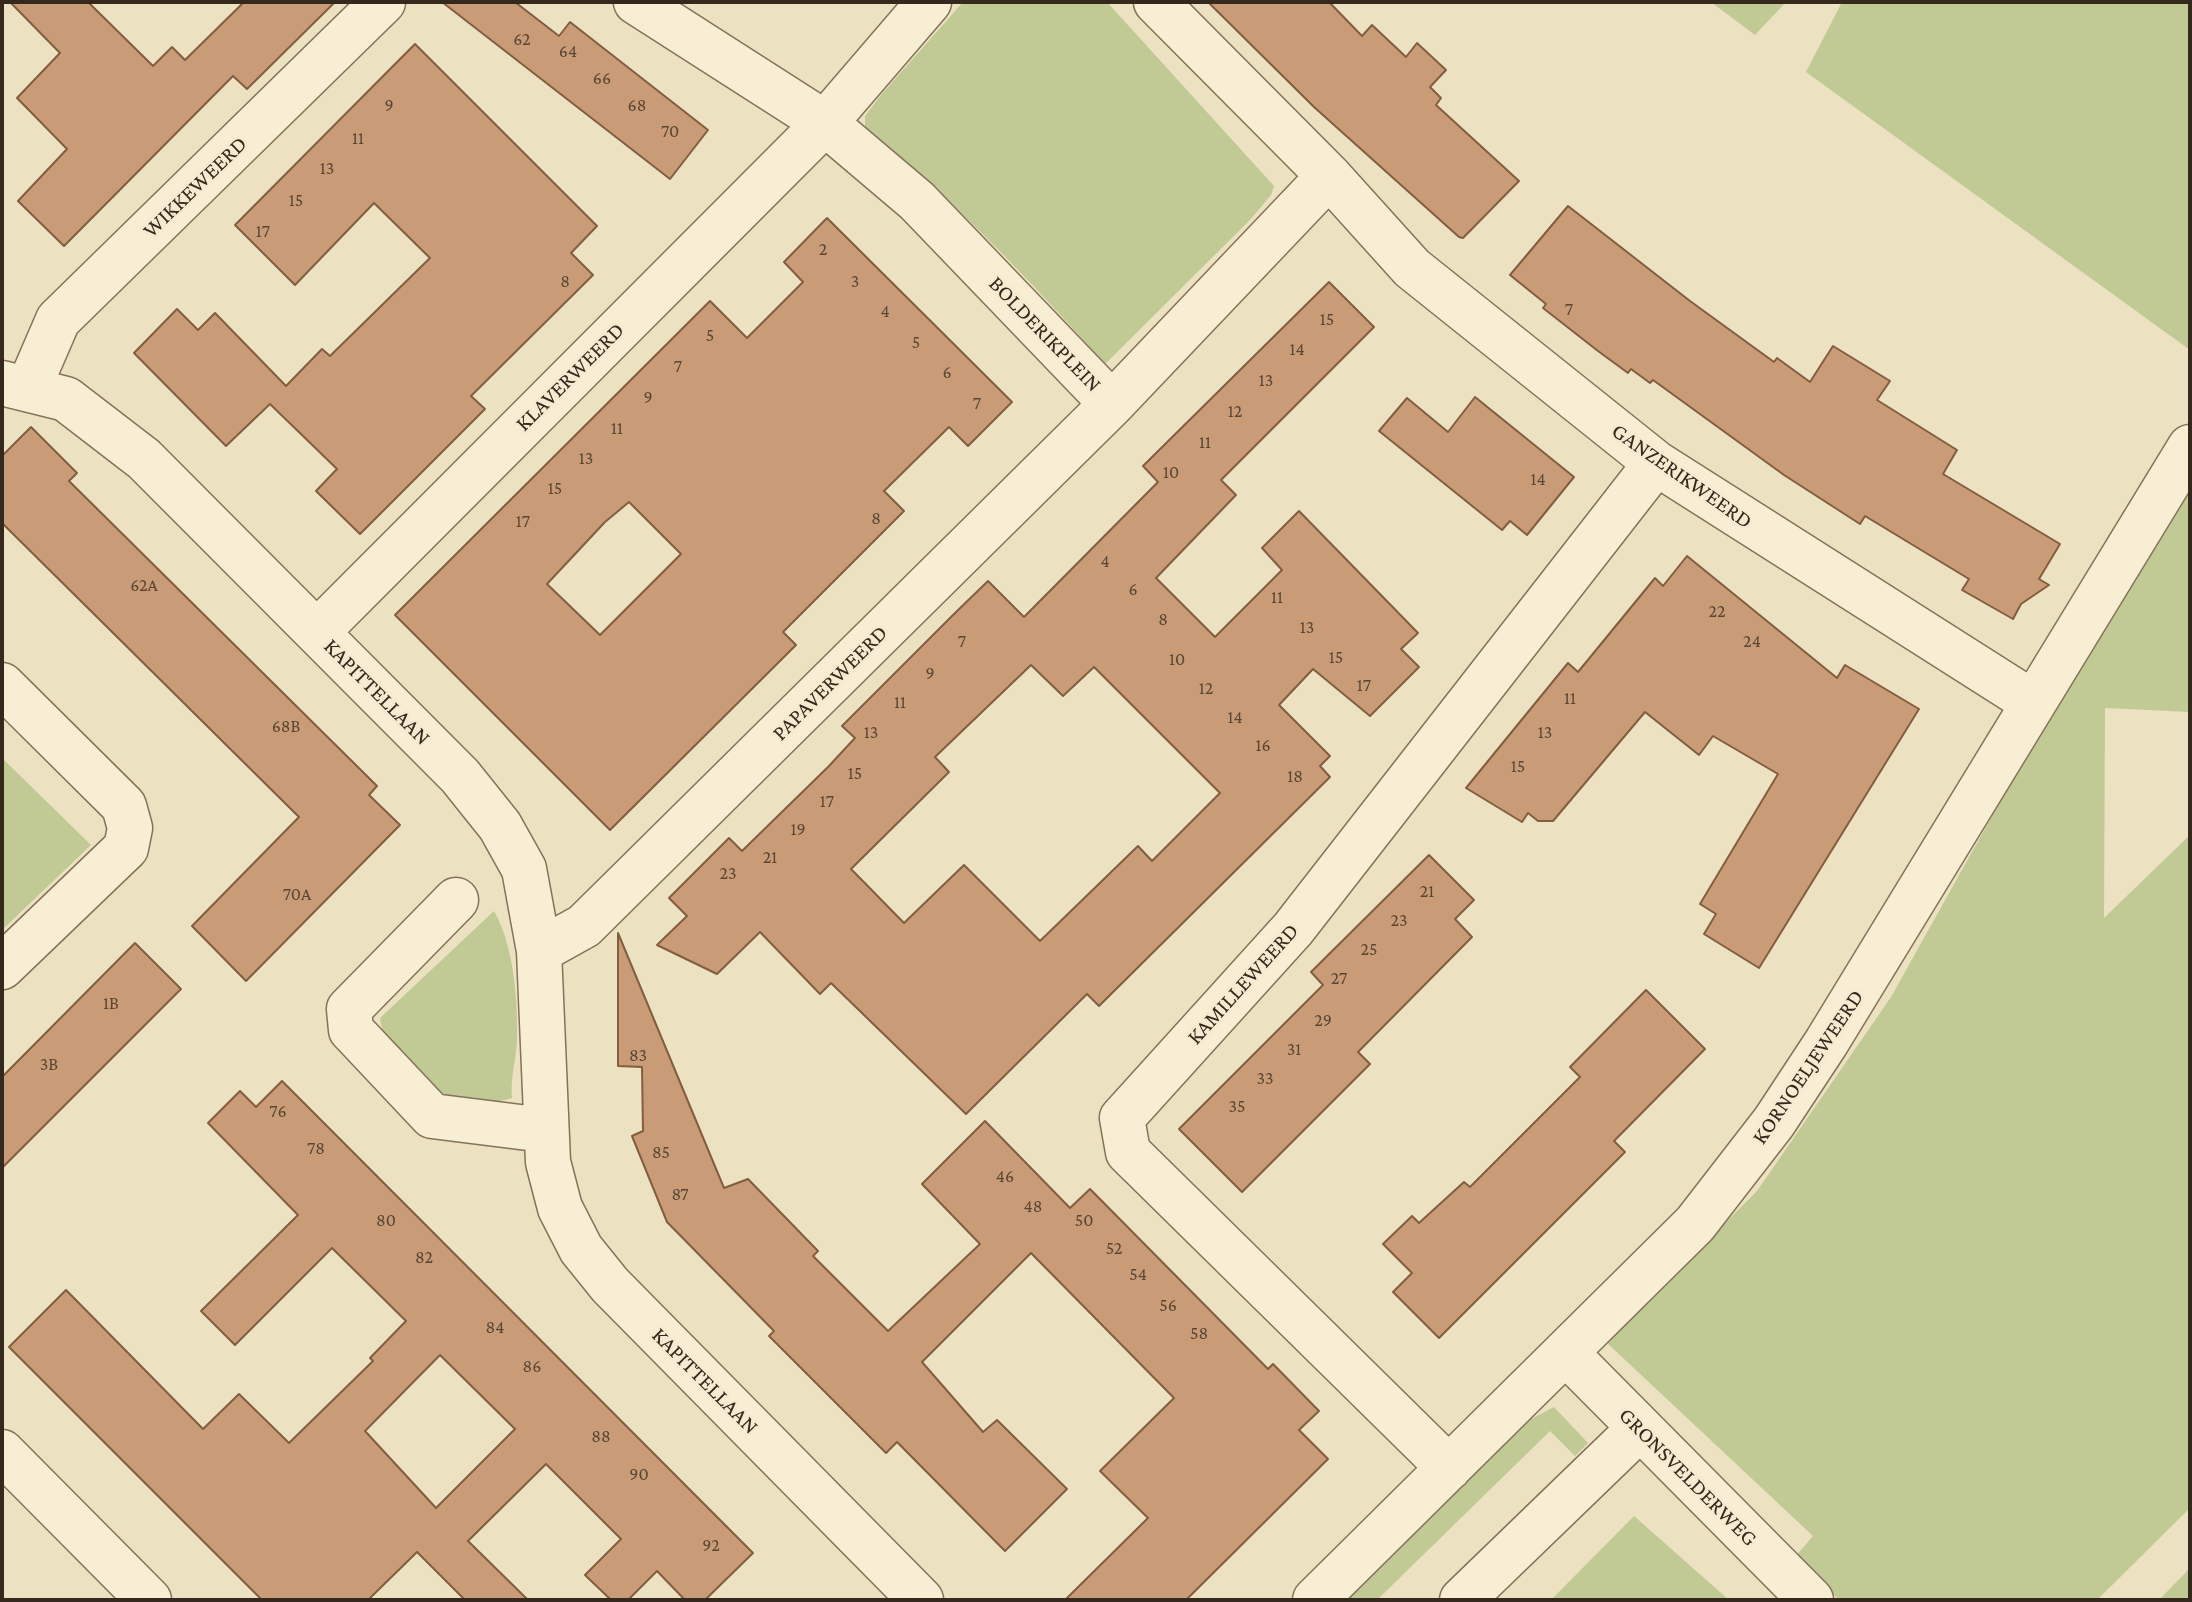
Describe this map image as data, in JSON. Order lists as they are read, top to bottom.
{
  "streets": {
    "street": [
      "WIKKEWEERD",
      "BOLDERIKPLEIN",
      "KLAVERWEERD",
      "GANZERIKWEERD",
      "PAPAVERWEERD",
      "KAPITTELLAAN",
      "KAMILLEWEERD",
      "KORNOELJEWEERD",
      "GRONSVELDERWEG"
    ]
  },
  "crossings": [
    ["WIKKEWEERD", "KAPITTELLAAN"],
    ["BOLDERIKPLEIN", "KLAVERWEERD"],
    ["BOLDERIKPLEIN", "GANZERIKWEERD"],
    ["BOLDERIKPLEIN", "PAPAVERWEERD"],
    ["KLAVERWEERD", "KAPITTELLAAN"],
    ["GANZERIKWEERD", "KAMILLEWEERD"],
    ["GANZERIKWEERD", "KORNOELJEWEERD"],
    ["PAPAVERWEERD", "KAPITTELLAAN"],
    ["KAMILLEWEERD", "KORNOELJEWEERD"],
    ["KORNOELJEWEERD", "GRONSVELDERWEG"]
  ],
  "house_numbers": [
    "62",
    "64",
    "66",
    "9",
    "68",
    "70",
    "11",
    "13",
    "15",
    "17",
    "2",
    "8",
    "3",
    "7",
    "4",
    "15",
    "5",
    "5",
    "14",
    "7",
    "6",
    "13",
    "9",
    "7",
    "12",
    "11",
    "11",
    "13",
    "10",
    "14",
    "15",
    "8",
    "17",
    "4",
    "62A",
    "6",
    "11",
    "22",
    "8",
    "13",
    "7",
    "24",
    "15",
    "10",
    "9",
    "17",
    "12",
    "11",
    "11",
    "14",
    "68B",
    "13",
    "13",
    "16",
    "15",
    "15",
    "18",
    "17",
    "19",
    "21",
    "23",
    "21",
    "70A",
    "23",
    "25",
    "27",
    "1B",
    "29",
    "31",
    "83",
    "3B",
    "33",
    "35",
    "76",
    "78",
    "85",
    "46",
    "87",
    "48",
    "80",
    "50",
    "52",
    "82",
    "54",
    "56",
    "84",
    "58",
    "86",
    "88",
    "90",
    "92"
  ]
}
